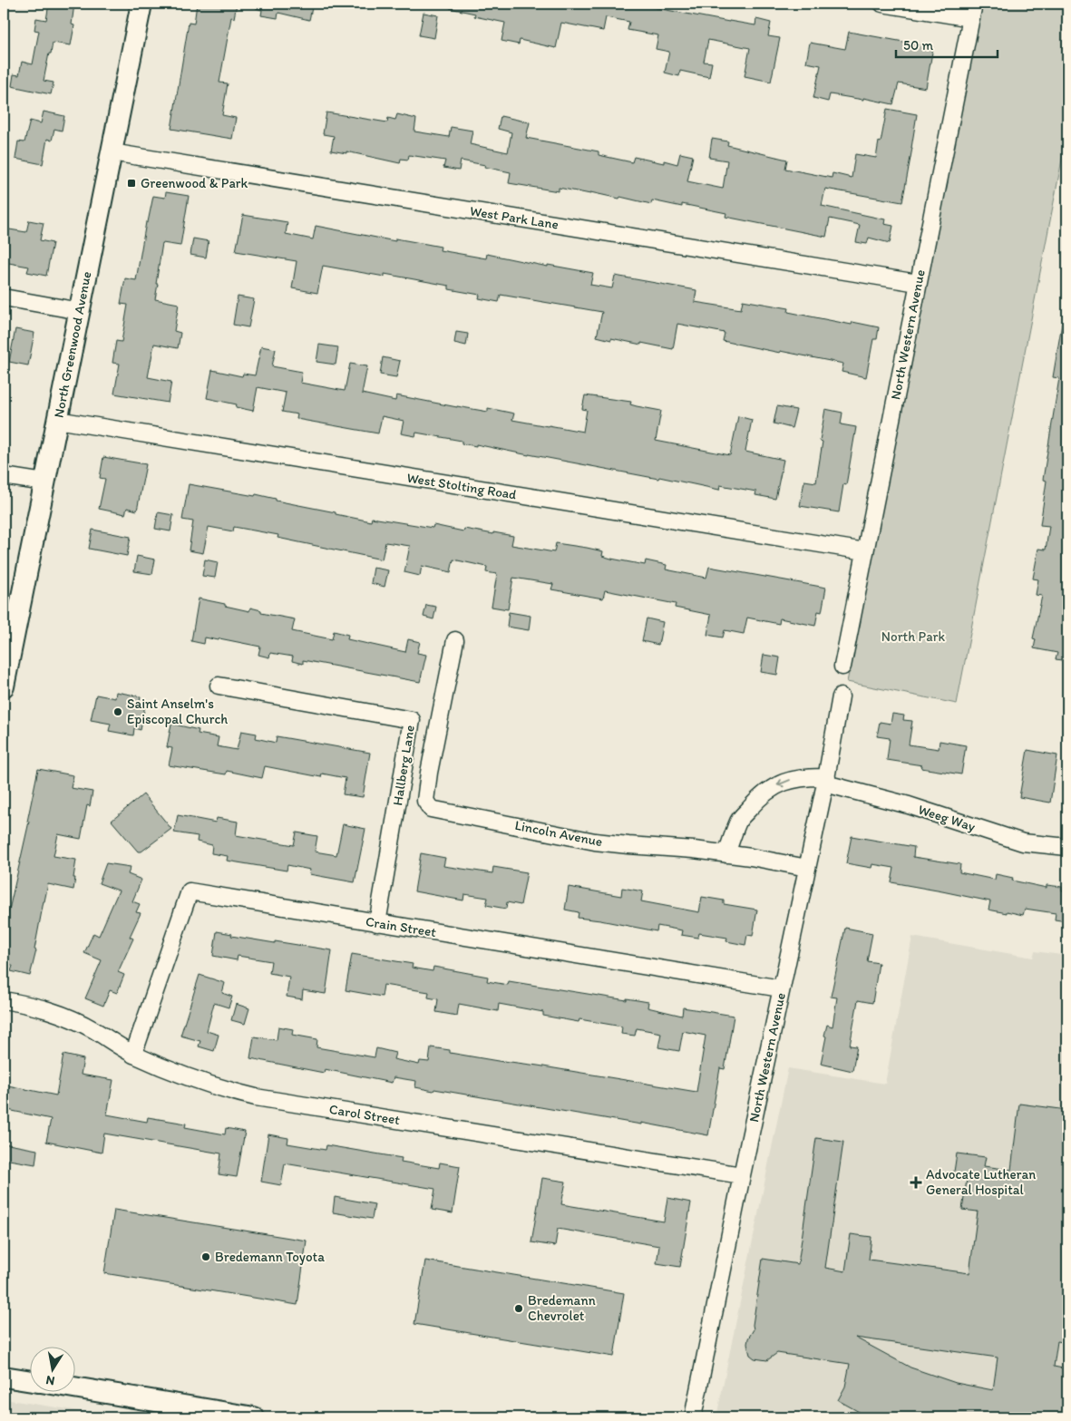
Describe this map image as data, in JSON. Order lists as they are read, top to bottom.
{
  "streets": {
    "main road": ["North Greenwood Avenue"],
    "street": [
      "West Park Lane",
      "North Western Avenue",
      "West Stolting Road",
      "Hallberg Lane",
      "Weeg Way",
      "Lincoln Avenue",
      "Crain Street",
      "Carol Street"
    ]
  },
  "crossings": [
    ["West Park Lane", "North Western Avenue"],
    ["West Park Lane", "North Greenwood Avenue"],
    ["North Western Avenue", "West Stolting Road"],
    ["North Western Avenue", "Weeg Way"],
    ["North Western Avenue", "Lincoln Avenue"],
    ["North Western Avenue", "Crain Street"],
    ["North Western Avenue", "Carol Street"],
    ["North Greenwood Avenue", "West Stolting Road"],
    ["Hallberg Lane", "Crain Street"],
    ["Crain Street", "Carol Street"]
  ],
  "parks": ["North Park"],
  "places": {
    "transit": ["Greenwood & Park"],
    "other": ["Saint Anselm's Episcopal Church", "Bredemann Toyota", "Bredemann Chevrolet"],
    "health": ["Advocate Lutheran General Hospital"]
  },
  "scale_bar": "50 m",
  "north": "bottom"
}
